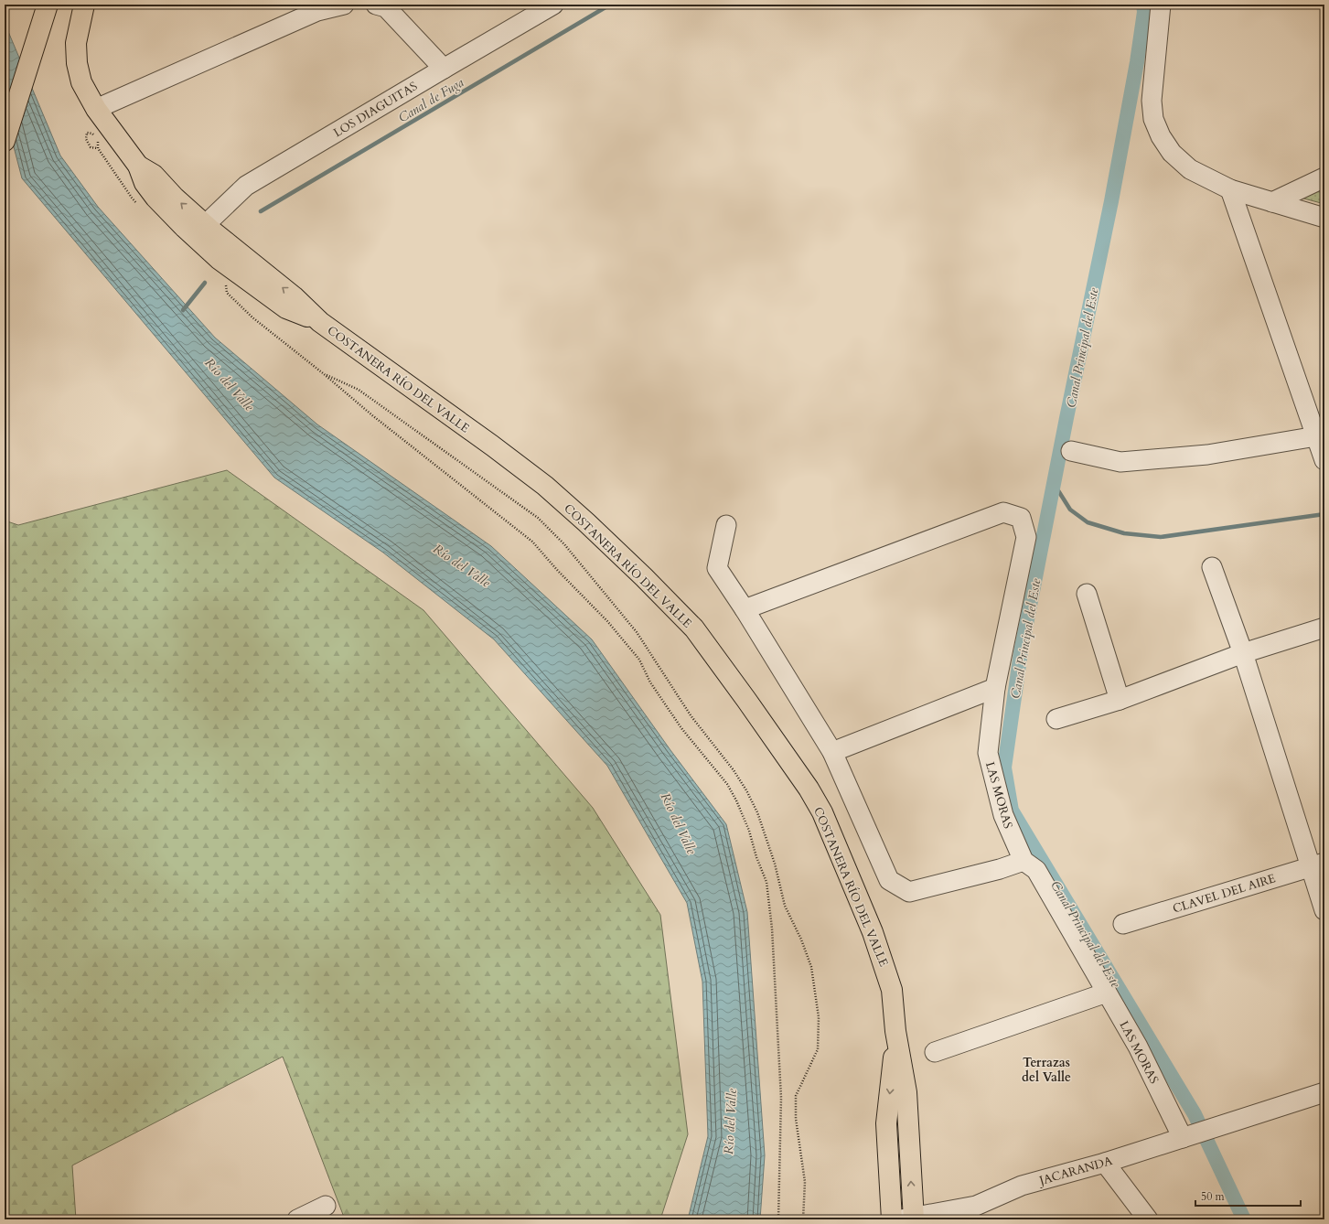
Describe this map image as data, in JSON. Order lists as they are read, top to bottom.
{
  "streets": {
    "main road": ["COSTANERA RÍO DEL VALLE"],
    "street": [
      "LOS DIAGUITAS",
      "LAS MORAS",
      "CLAVEL DEL AIRE",
      "JACARANDA"
    ]
  },
  "crossings": [
    ["LOS DIAGUITAS", "COSTANERA RÍO DEL VALLE"],
    ["COSTANERA RÍO DEL VALLE", "JACARANDA"],
    ["LAS MORAS", "JACARANDA"]
  ],
  "districts": ["Terrazas del Valle"],
  "water": ["Canal de Fuga", "Canal Principal del Este", "Río del Valle"],
  "scale_bar": "50 m"
}
